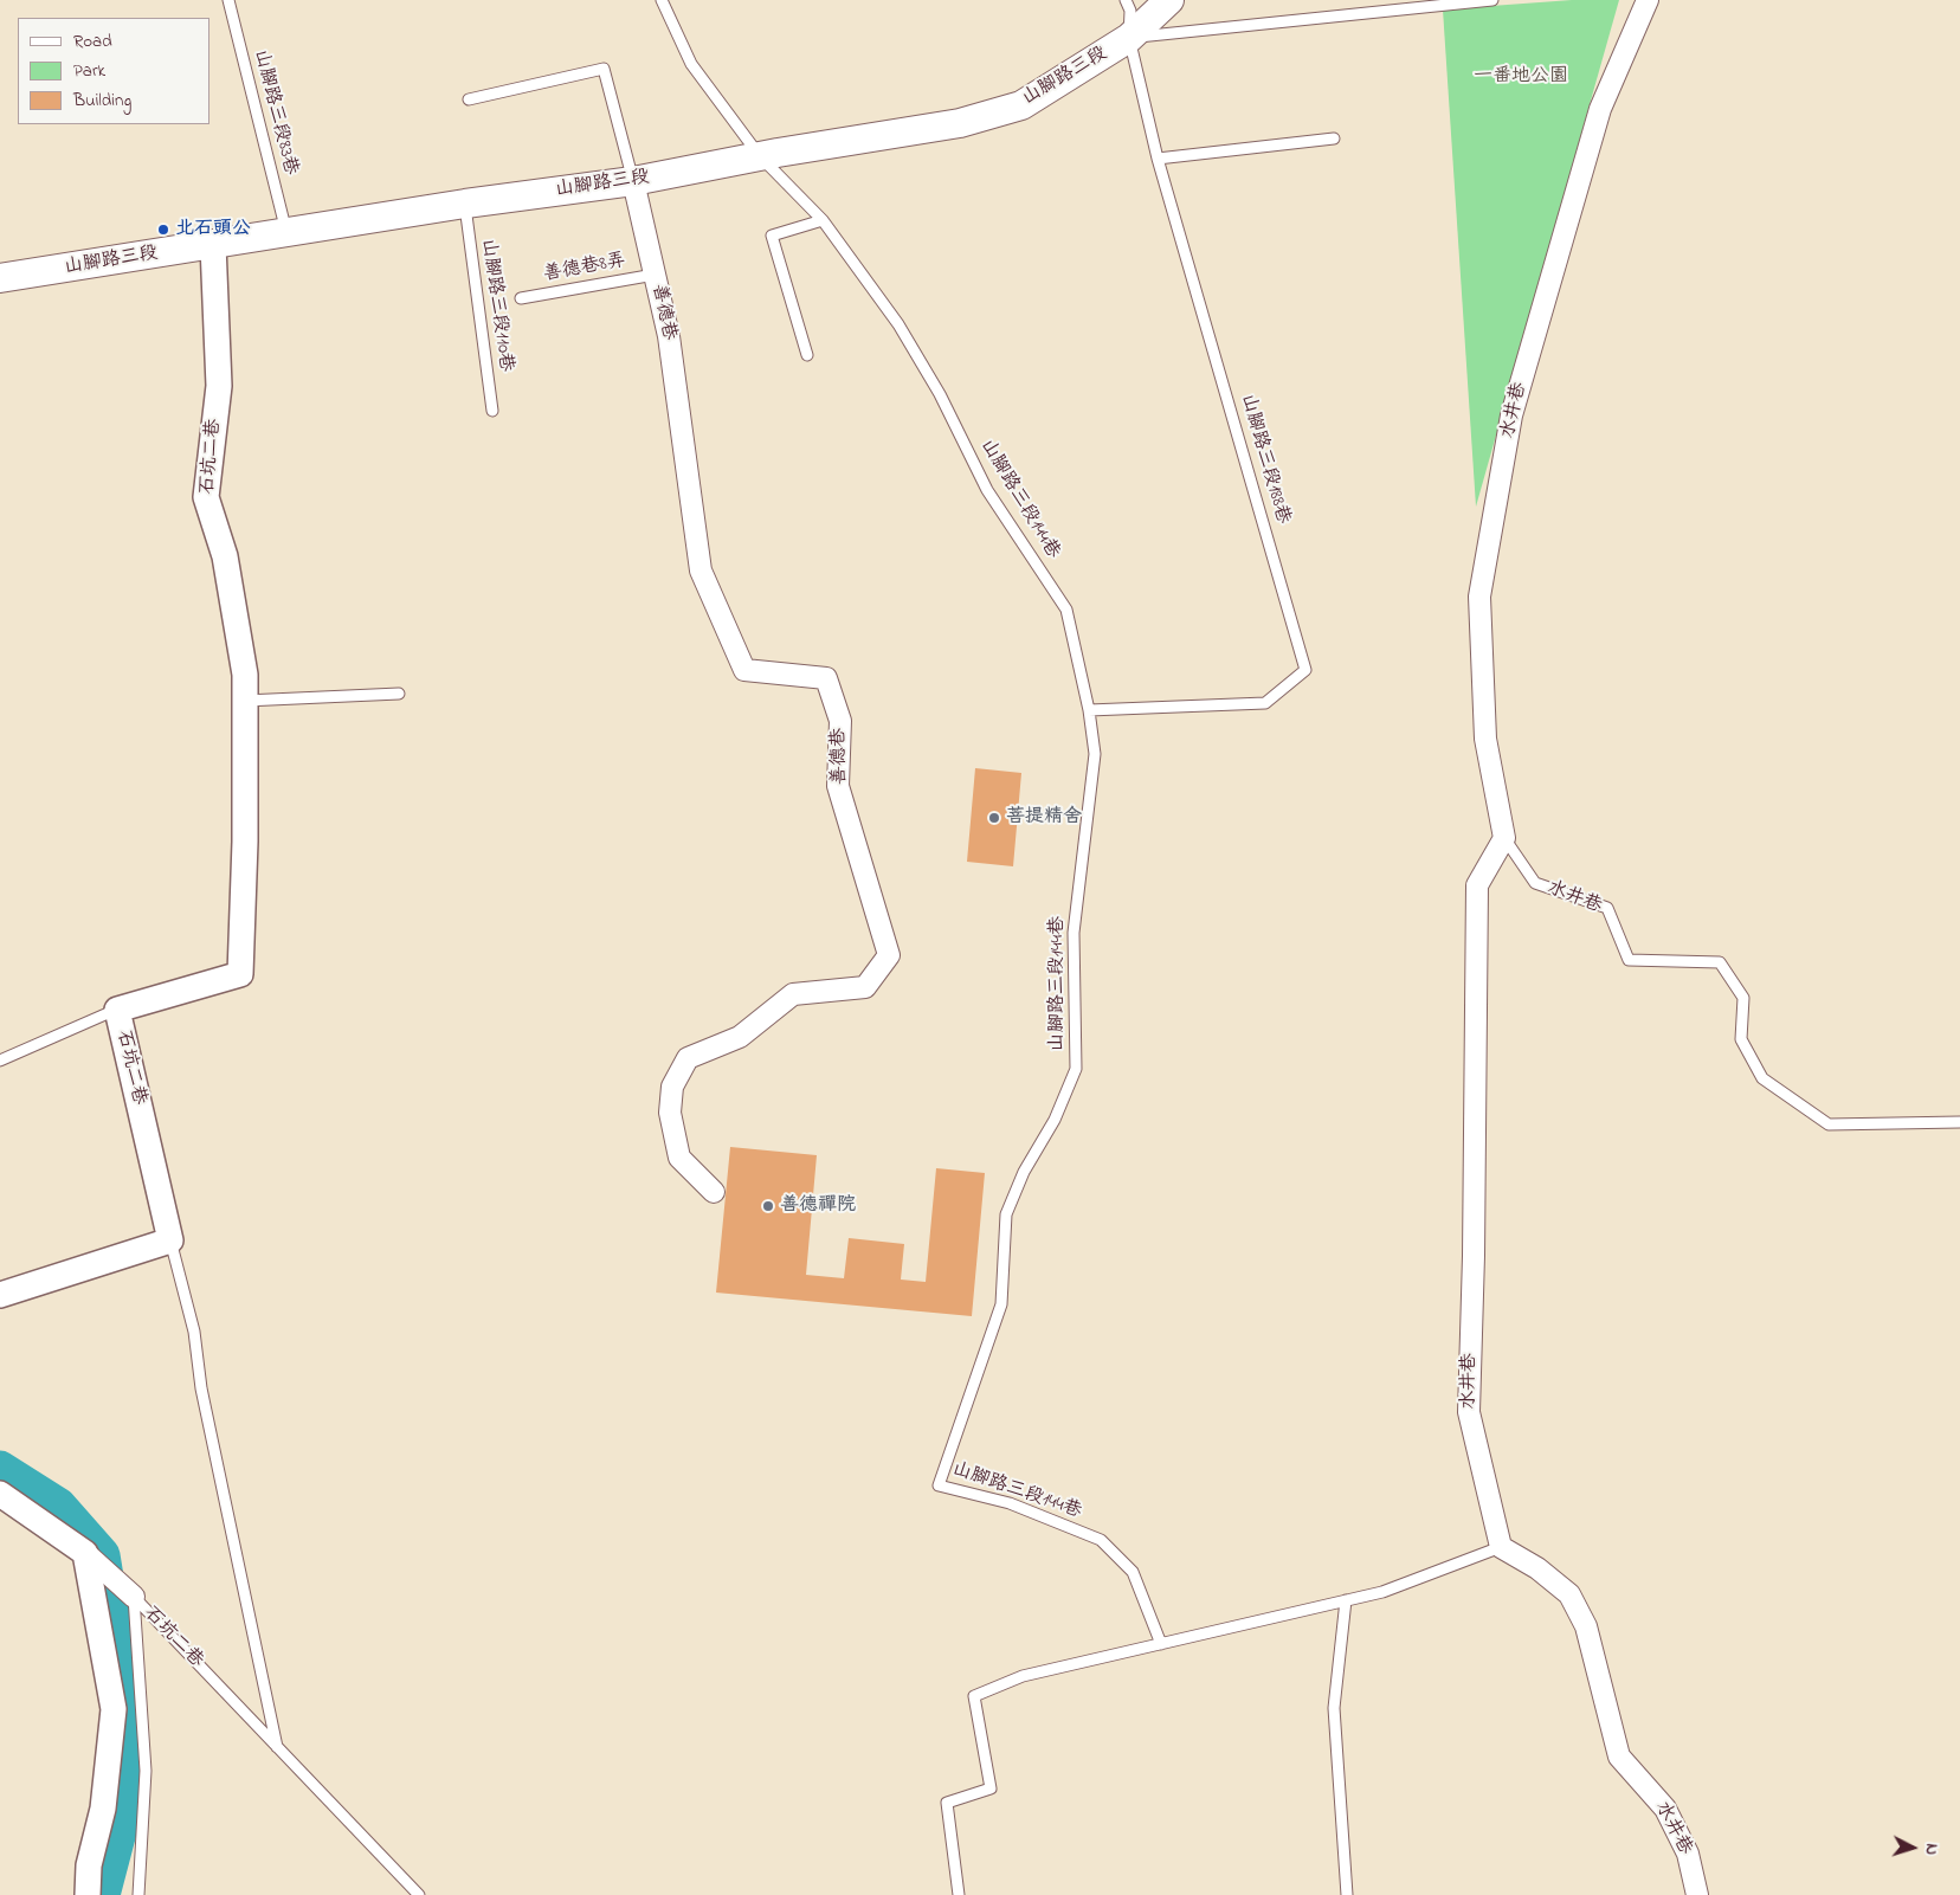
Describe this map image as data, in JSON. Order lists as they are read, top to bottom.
{
  "streets": {
    "main road": ["山腳路三段"],
    "street": ["善德巷", "水井巷", "石坑二巷"],
    "lane": [
      "山腳路三段83巷",
      "善德巷8弄",
      "山腳路三段110巷",
      "山腳路三段188巷",
      "山腳路三段144巷"
    ]
  },
  "crossings": [
    ["山腳路三段", "山腳路三段83巷"],
    ["山腳路三段", "山腳路三段110巷"],
    ["山腳路三段", "善德巷"],
    ["山腳路三段", "石坑二巷"],
    ["山腳路三段", "山腳路三段188巷"],
    ["山腳路三段", "山腳路三段144巷"],
    ["善德巷8弄", "善德巷"],
    ["山腳路三段188巷", "山腳路三段144巷"]
  ],
  "parks": ["一番地公園"],
  "places": ["北石頭公", "菩提精舍", "善德禪院"],
  "legend": ["Road", "Park", "Building"],
  "north": "right"
}
